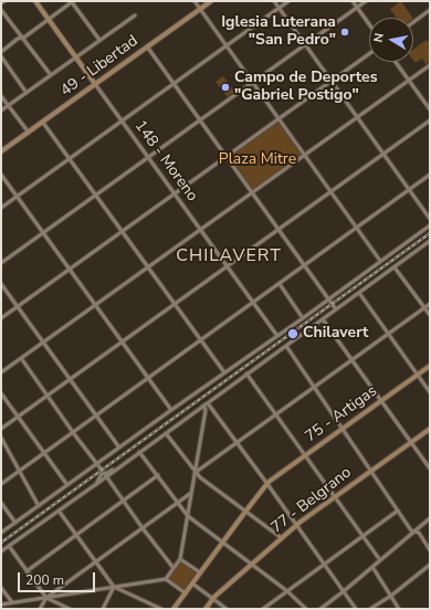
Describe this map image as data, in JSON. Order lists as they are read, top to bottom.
{
  "streets": {
    "street": [
      "49 - Libertad",
      "148 - Moreno",
      "75 - Artigas",
      "77 - Belgrano"
    ]
  },
  "crossings": [
    ["49 - Libertad", "148 - Moreno"]
  ],
  "districts": ["CHILAVERT"],
  "parks": ["Plaza Mitre"],
  "places": ["Iglesia Luterana \"San Pedro\"", "Campo de Deportes \"Gabriel Postigo\"", "Chilavert"],
  "scale_bar": "200 m",
  "north": "left"
}
